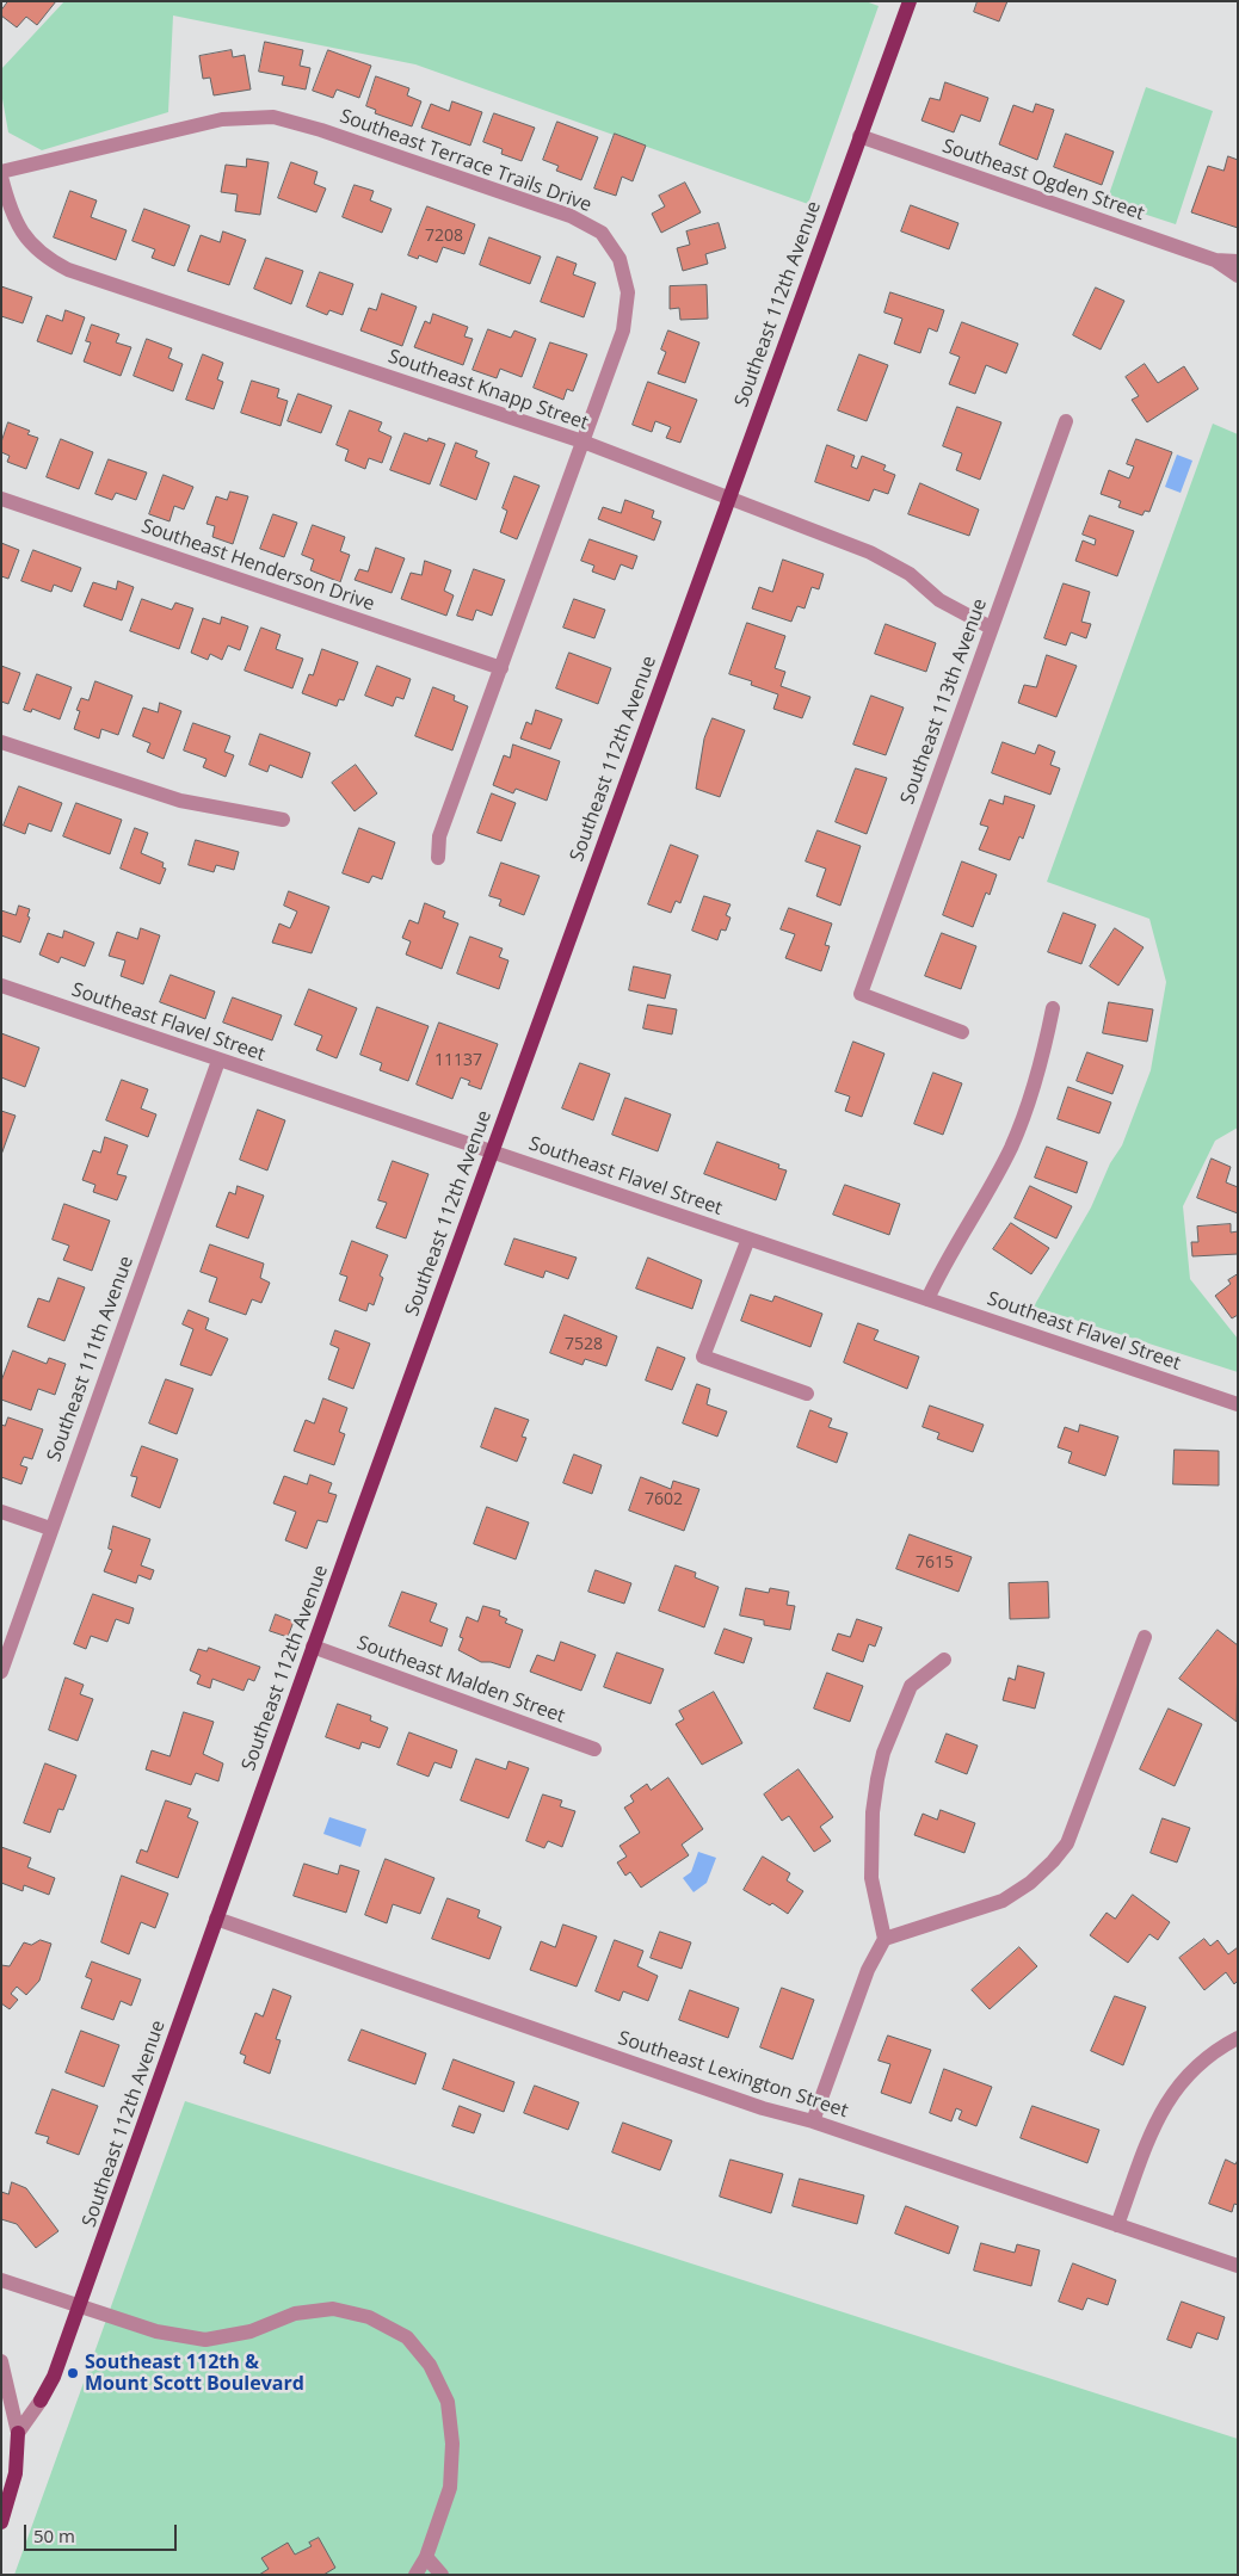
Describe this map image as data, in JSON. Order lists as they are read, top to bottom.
{
  "streets": {
    "main road": ["Southeast 112th Avenue"],
    "street": [
      "Southeast Terrace Trails Drive",
      "Southeast Ogden Street",
      "Southeast Knapp Street",
      "Southeast Henderson Drive",
      "Southeast 113th Avenue",
      "Southeast Flavel Street",
      "Southeast 111th Avenue",
      "Southeast Malden Street",
      "Southeast Lexington Street"
    ]
  },
  "crossings": [
    ["Southeast Terrace Trails Drive", "Southeast Knapp Street"],
    ["Southeast Terrace Trails Drive", "Southeast Henderson Drive"],
    ["Southeast Ogden Street", "Southeast 112th Avenue"],
    ["Southeast 112th Avenue", "Southeast Knapp Street"],
    ["Southeast 112th Avenue", "Southeast Flavel Street"],
    ["Southeast 112th Avenue", "Southeast Malden Street"],
    ["Southeast 112th Avenue", "Southeast Lexington Street"],
    ["Southeast Knapp Street", "Southeast 113th Avenue"],
    ["Southeast Flavel Street", "Southeast 111th Avenue"]
  ],
  "places": ["Southeast 112th & Mount Scott Boulevard"],
  "house_numbers": [
    "7208",
    "11137",
    "7528",
    "7602",
    "7615"
  ],
  "scale_bar": "50 m"
}
